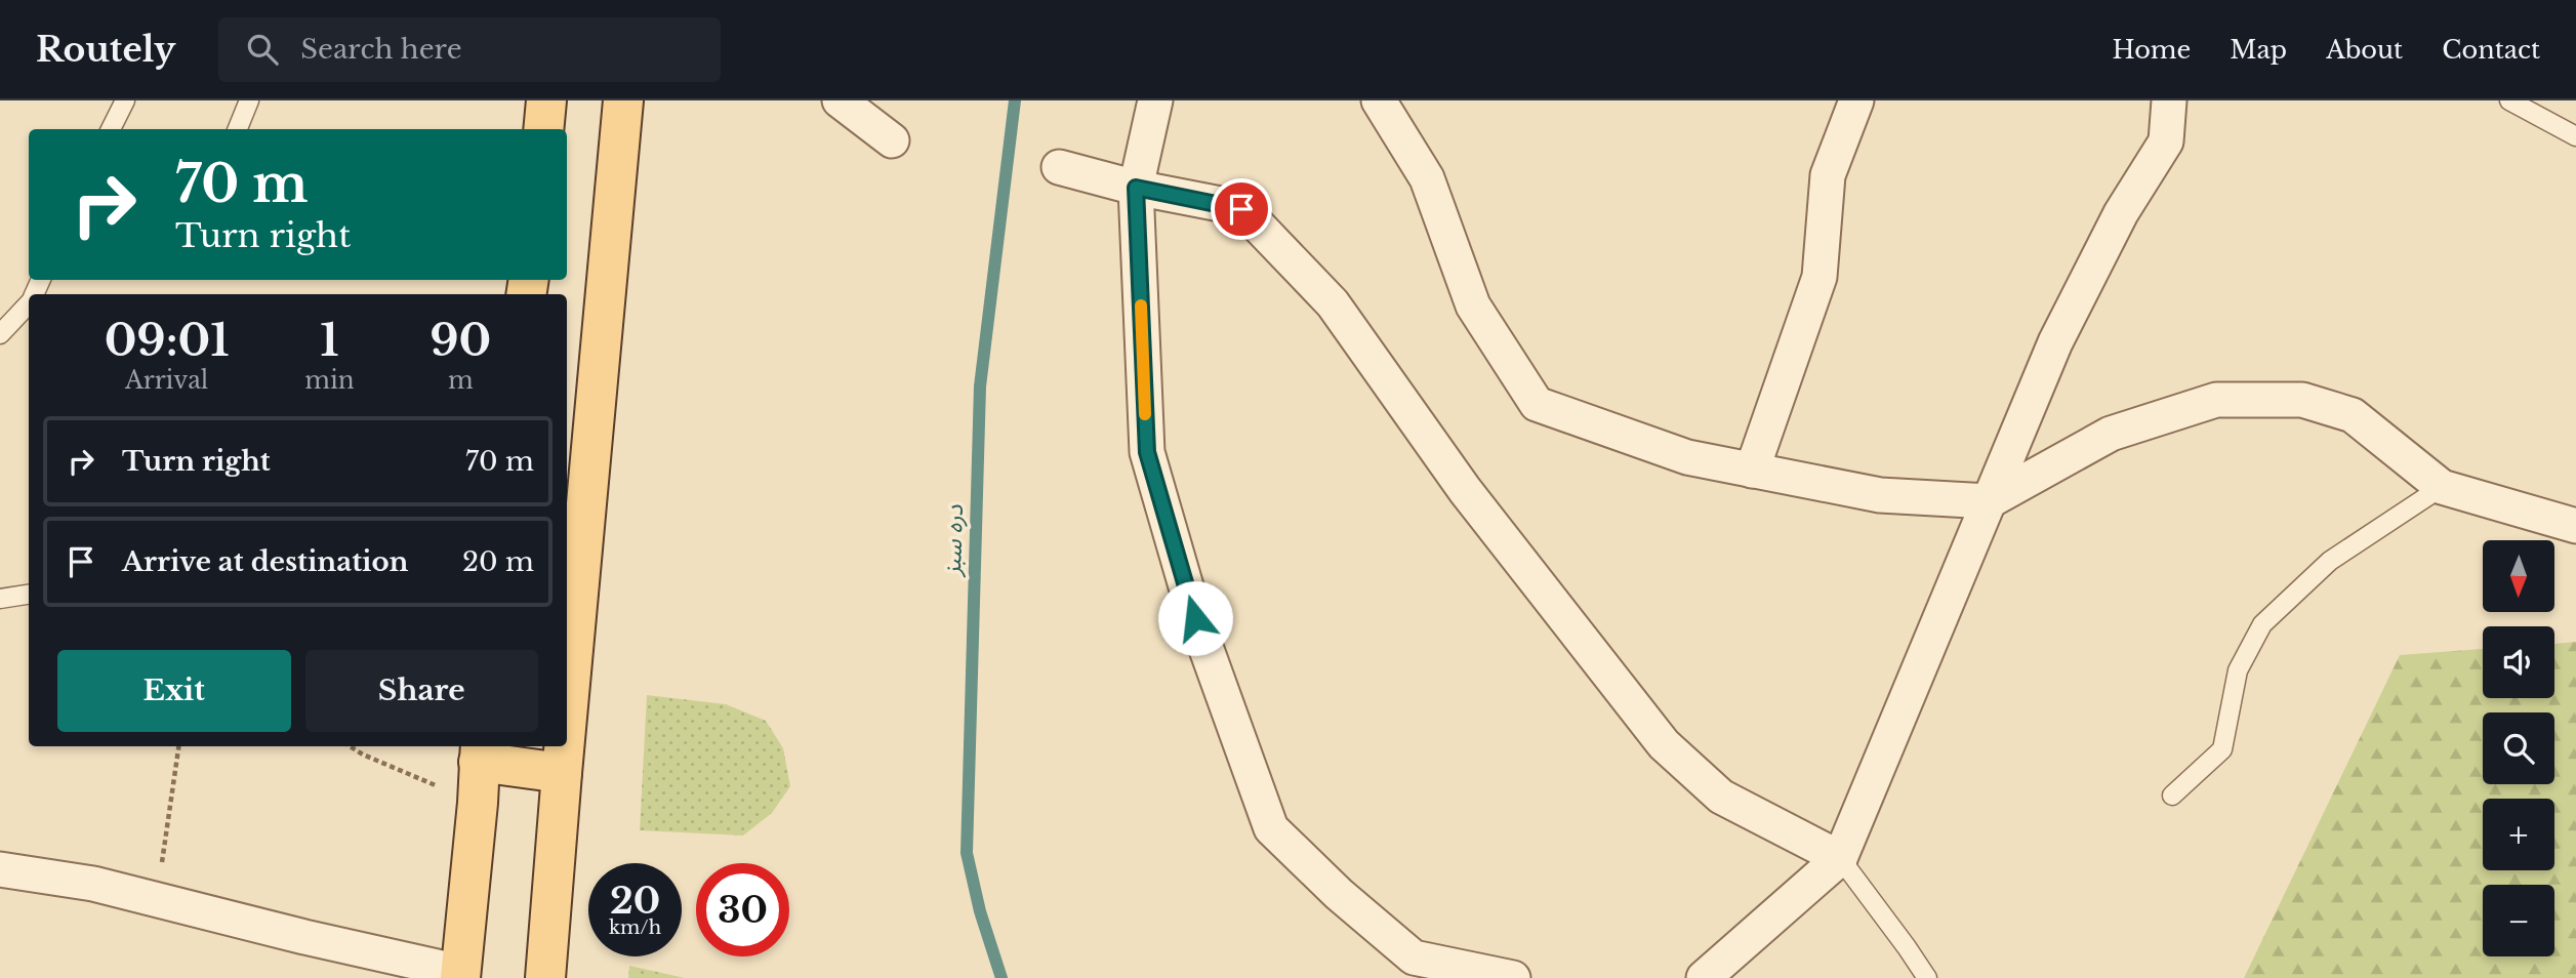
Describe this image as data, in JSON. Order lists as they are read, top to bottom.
{
  "water": ["دره سبز"],
  "north": "bottom",
  "page": {
    "header": "Routely",
    "search": "Search here",
    "nav": [
      "Home",
      "Map",
      "About",
      "Contact"
    ],
    "turn": ["70 m", "Turn right"],
    "eta": [
      "09:01",
      "Arrival",
      "1",
      "min",
      "90",
      "m"
    ],
    "list": [
      {
        "name": "Turn right",
        "value": "70 m"
      },
      {
        "name": "Arrive at destination",
        "value": "20 m"
      }
    ],
    "map_buttons": ["+", "−"],
    "buttons": ["Exit", "Share"],
    "speed": "20 km/h",
    "limit": "30"
  }
}
